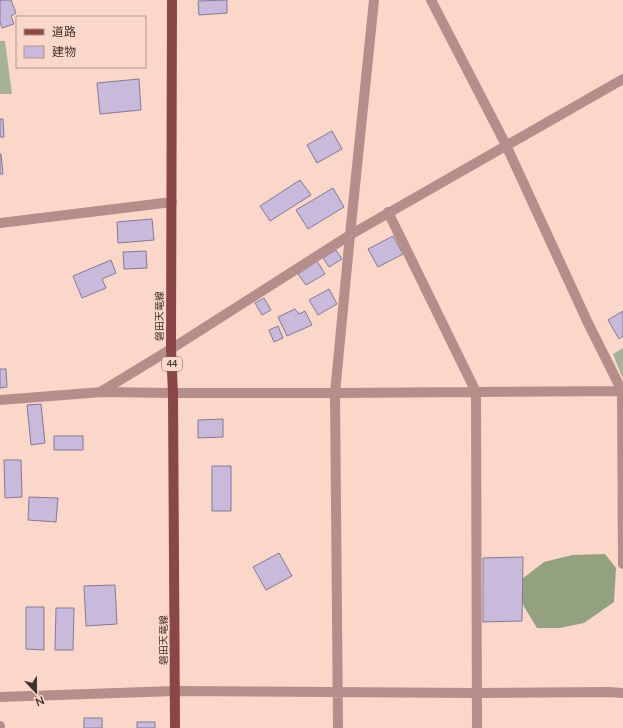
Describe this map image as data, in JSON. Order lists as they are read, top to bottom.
{
  "streets": {
    "main road": ["磐田天竜線", "44"]
  },
  "legend": ["道路", "建物"],
  "north": "bottom"
}
